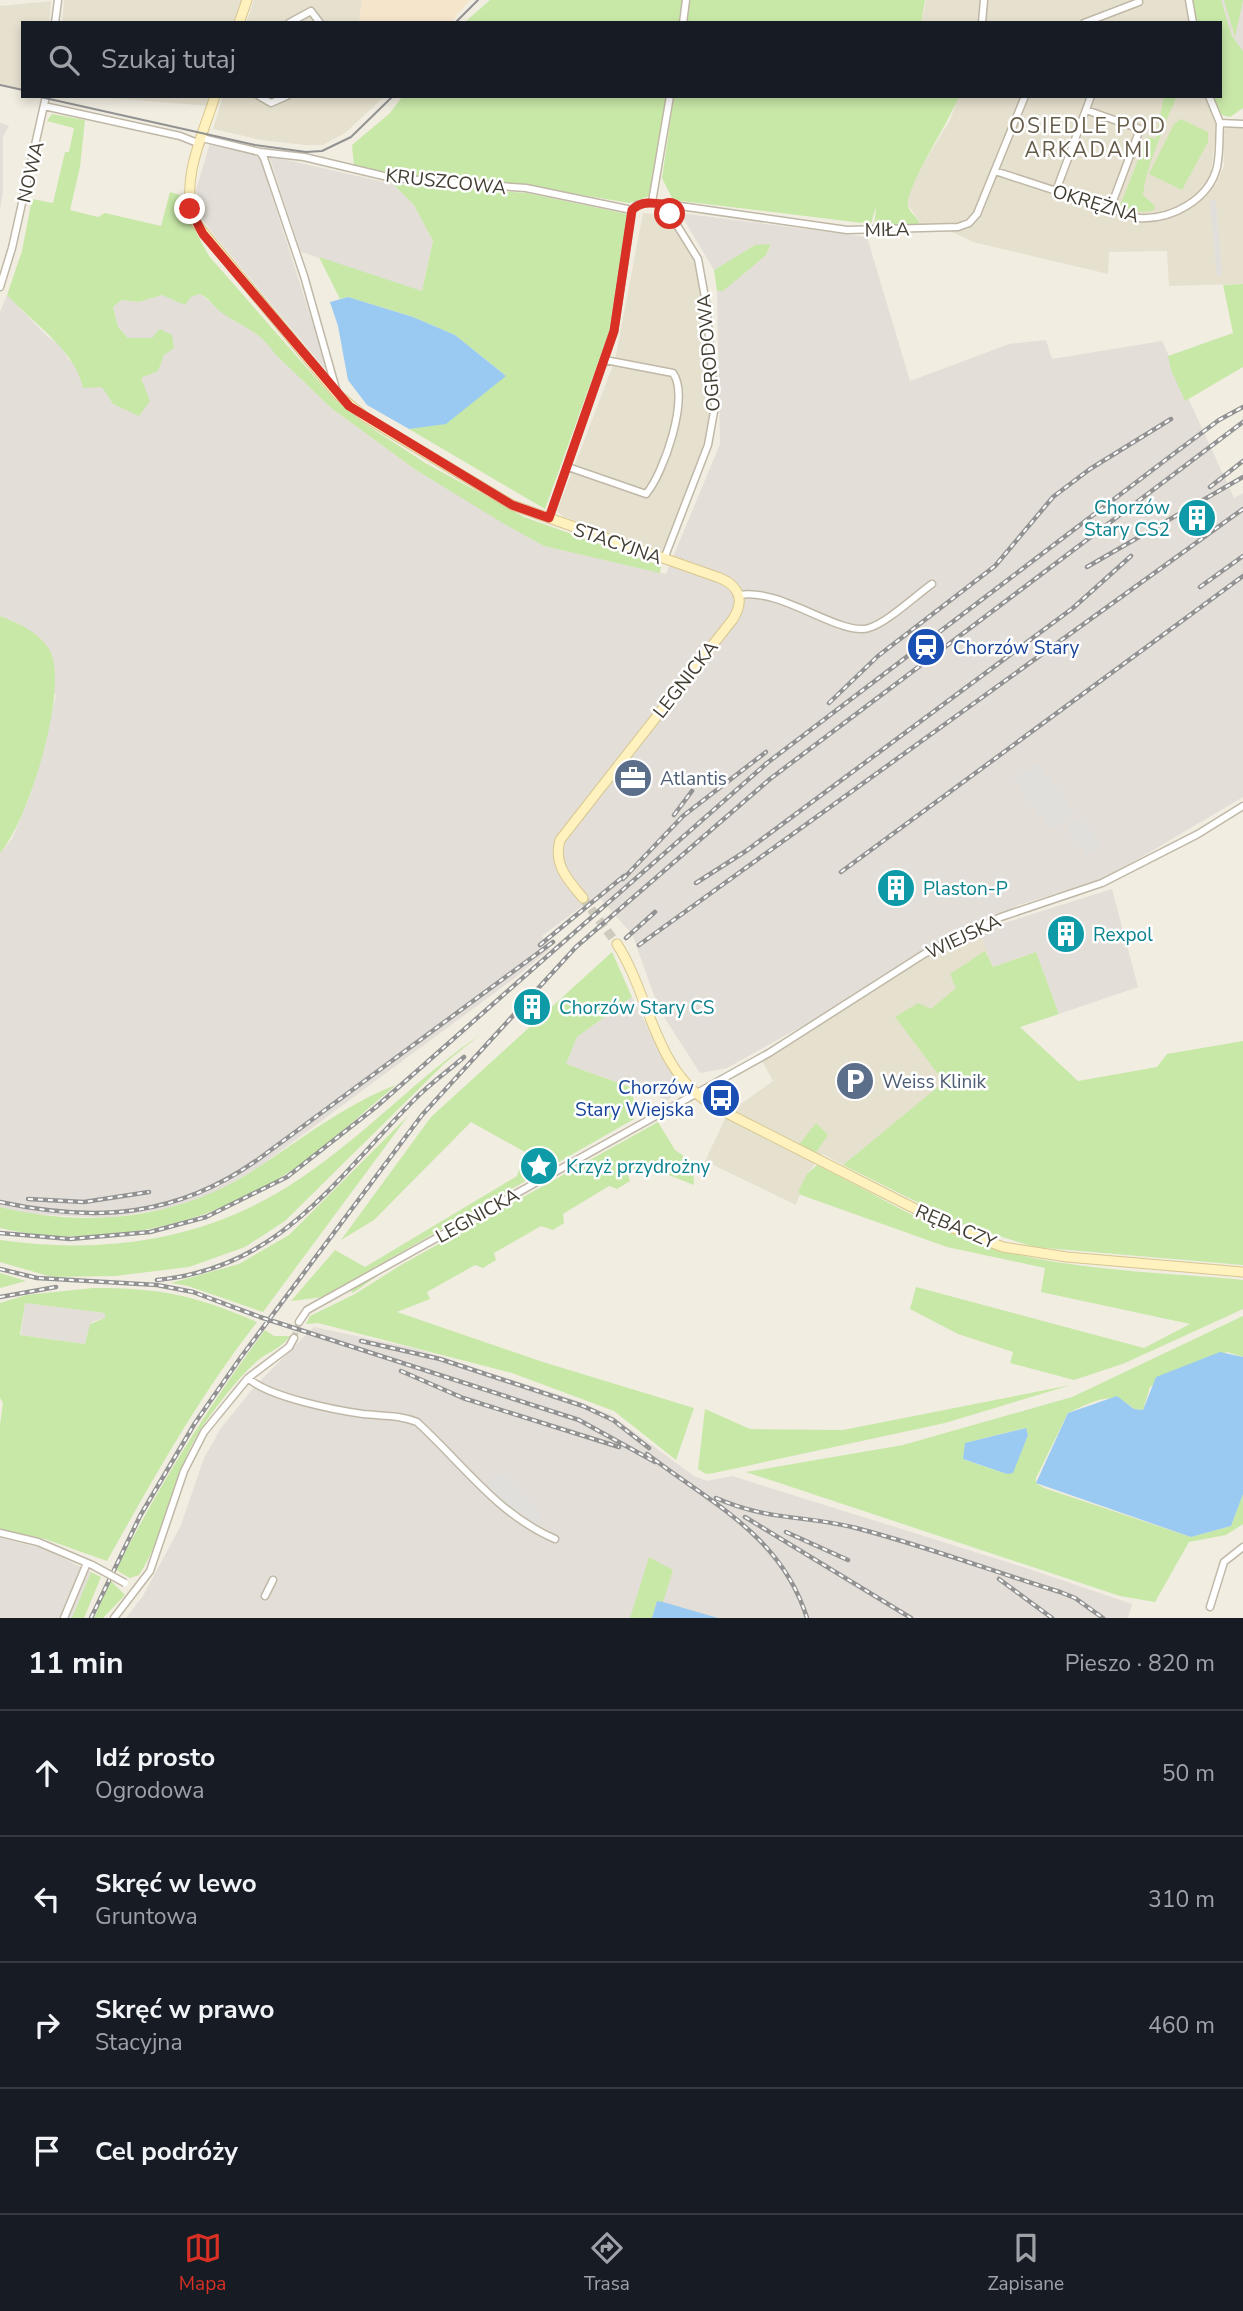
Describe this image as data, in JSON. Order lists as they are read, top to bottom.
{
  "streets": {
    "street": [
      "NOWA",
      "KRUSZCOWA",
      "OKRĘŻNA",
      "MIŁA",
      "OGRODOWA",
      "STACYJNA",
      "LEGNICKA",
      "WIEJSKA",
      "RĘBACZY"
    ]
  },
  "crossings": [
    ["NOWA", "KRUSZCOWA"],
    ["KRUSZCOWA", "STACYJNA"],
    ["OKRĘŻNA", "MIŁA"],
    ["MIŁA", "OGRODOWA"],
    ["OGRODOWA", "STACYJNA"],
    ["STACYJNA", "LEGNICKA"],
    ["LEGNICKA", "WIEJSKA"],
    ["LEGNICKA", "RĘBACZY"],
    ["WIEJSKA", "RĘBACZY"]
  ],
  "districts": ["OSIEDLE POD ARKADAMI"],
  "places": {
    "building": [
      "Chorzów Stary CS2",
      "Plaston-P",
      "Rexpol",
      "Chorzów Stary CS"
    ],
    "station": ["Chorzów Stary"],
    "office": ["Atlantis"],
    "parking": ["Weiss Klinik"],
    "bus stop": ["Chorzów Stary Wiejska"],
    "place": ["Krzyż przydrożny"]
  },
  "page": {
    "search": "Szukaj tutaj",
    "heading": ["11 min", "Pieszo · 820 m"],
    "list": [
      ["Idź prosto", "Ogrodowa", "50 m"],
      ["Skręć w lewo", "Gruntowa", "310 m"],
      ["Skręć w prawo", "Stacyjna", "460 m"],
      "Cel podróży"
    ],
    "nav": ["Mapa", "Trasa", "Zapisane"]
  }
}
